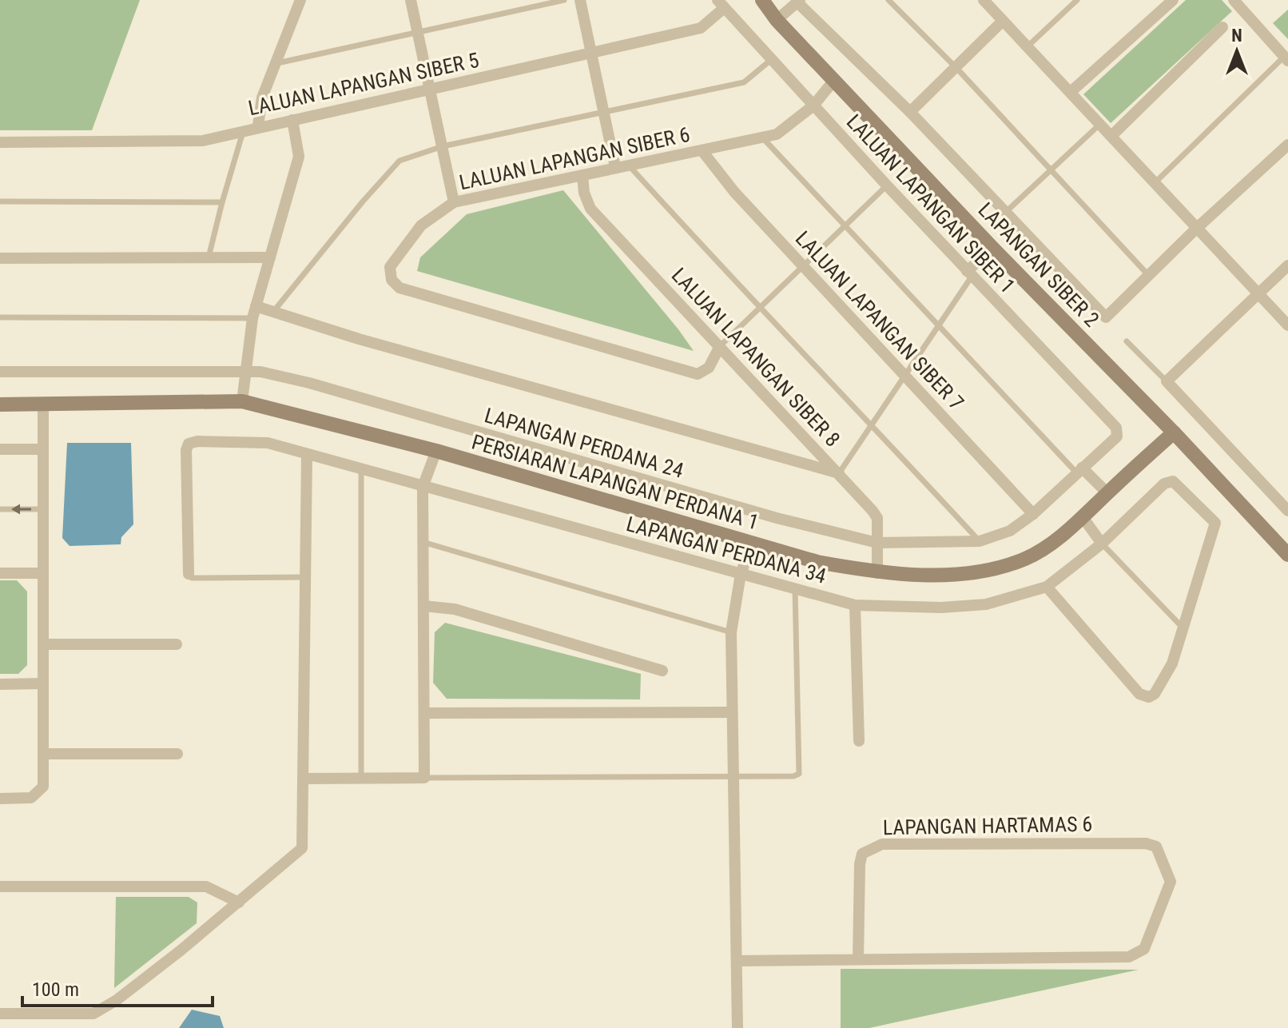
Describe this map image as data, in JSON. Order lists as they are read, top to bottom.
{
  "streets": {
    "street": [
      "LALUAN LAPANGAN SIBER 5",
      "LALUAN LAPANGAN SIBER 6",
      "LALUAN LAPANGAN SIBER 1",
      "LAPANGAN SIBER 2",
      "LALUAN LAPANGAN SIBER 7",
      "LALUAN LAPANGAN SIBER 8",
      "LAPANGAN PERDANA 24",
      "PERSIARAN LAPANGAN PERDANA 1",
      "LAPANGAN PERDANA 34",
      "LAPANGAN HARTAMAS 6"
    ]
  },
  "crossings": [
    ["LALUAN LAPANGAN SIBER 5", "LALUAN LAPANGAN SIBER 1"],
    ["LALUAN LAPANGAN SIBER 6", "LALUAN LAPANGAN SIBER 1"],
    ["LALUAN LAPANGAN SIBER 6", "LAPANGAN SIBER 2"],
    ["LALUAN LAPANGAN SIBER 6", "LALUAN LAPANGAN SIBER 7"],
    ["LALUAN LAPANGAN SIBER 6", "LALUAN LAPANGAN SIBER 8"],
    ["LALUAN LAPANGAN SIBER 1", "LAPANGAN PERDANA 24"],
    ["LAPANGAN SIBER 2", "PERSIARAN LAPANGAN PERDANA 1"],
    ["LALUAN LAPANGAN SIBER 7", "LAPANGAN PERDANA 24"],
    ["LALUAN LAPANGAN SIBER 8", "LAPANGAN PERDANA 24"],
    ["LALUAN LAPANGAN SIBER 8", "PERSIARAN LAPANGAN PERDANA 1"]
  ],
  "scale_bar": "100 m",
  "north": "top"
}
